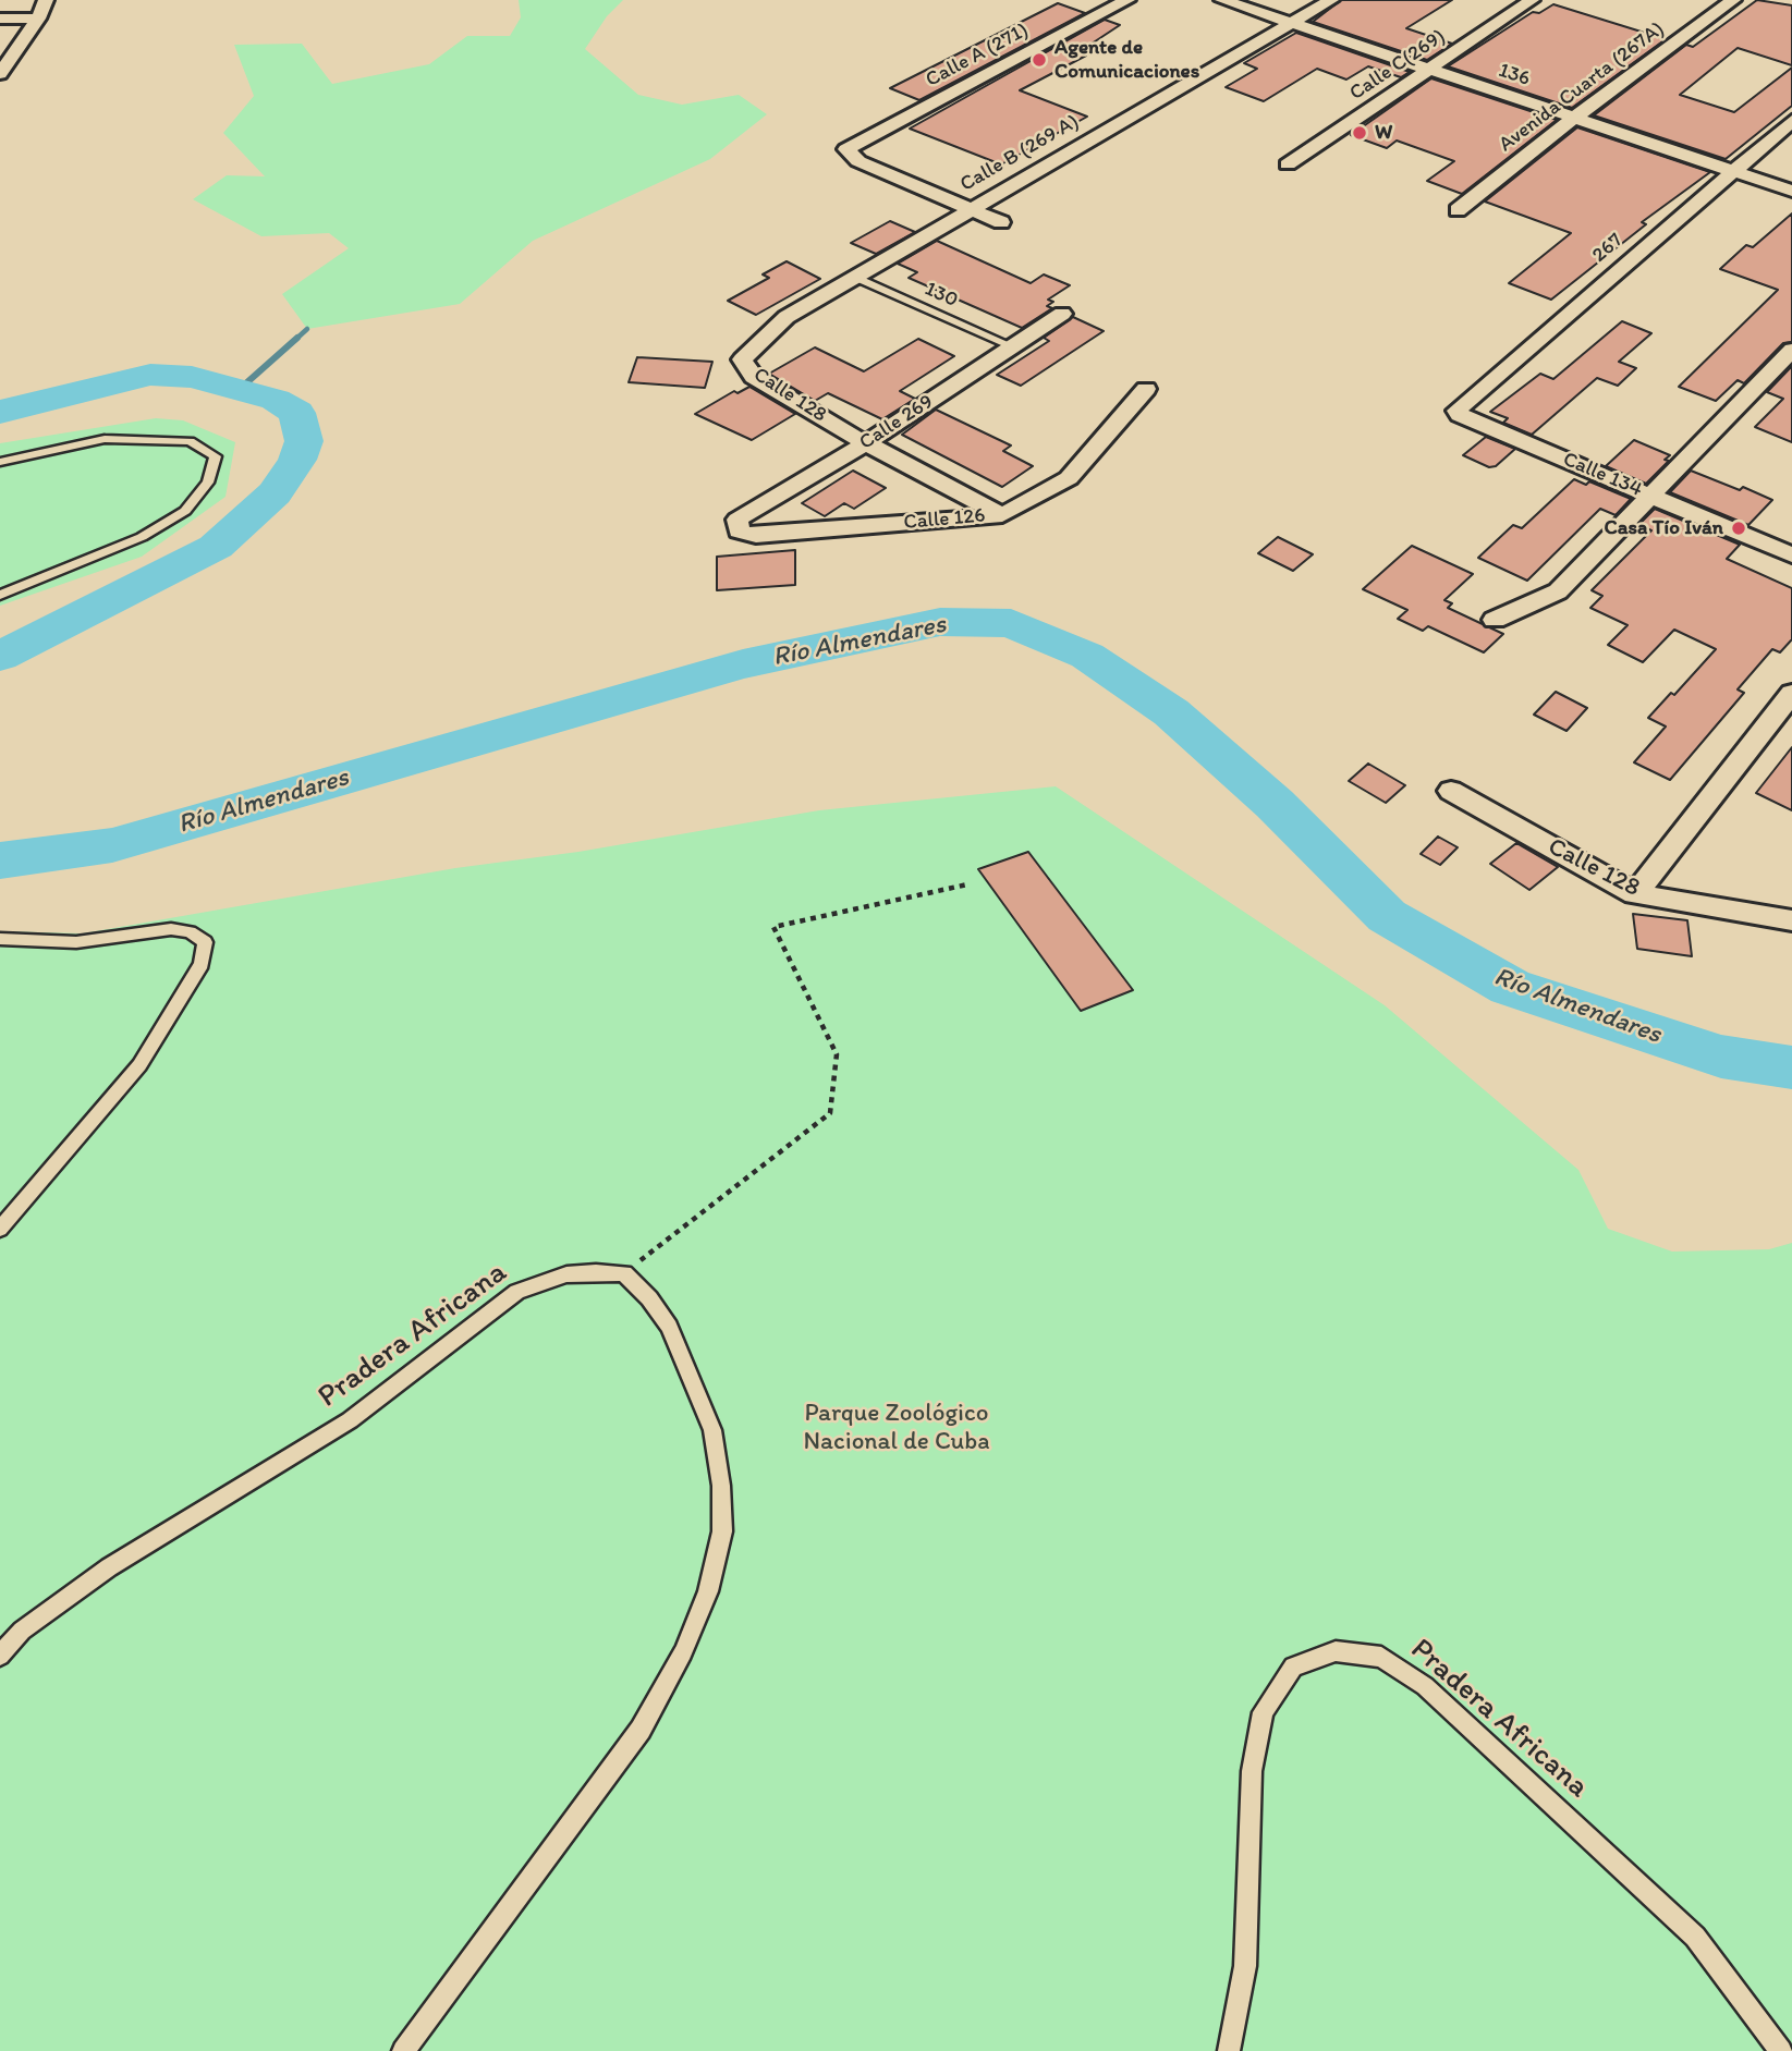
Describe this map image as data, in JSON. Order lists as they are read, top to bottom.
{
  "streets": {
    "street": [
      "Calle A (271)",
      "Calle C(269)",
      "136",
      "Avenida Cuarta (267A)",
      "Calle B (269 A)",
      "267",
      "Calle 128",
      "Calle 269",
      "Calle 134",
      "Calle 126"
    ],
    "lane": ["130", "Pradera Africana"]
  },
  "crossings": [
    ["Calle C(269)", "136"],
    ["136", "Avenida Cuarta (267A)"],
    ["136", "Calle B (269 A)"],
    ["136", "267"],
    ["Calle B (269 A)", "130"],
    ["Calle B (269 A)", "Calle 128"],
    ["267", "Calle 134"],
    ["130", "Calle 269"],
    ["Calle 128", "Calle 269"],
    ["Calle 128", "Calle 126"],
    ["Calle 269", "Calle 126"]
  ],
  "water": ["Río Almendares"],
  "parks": ["Parque Zoológico Nacional de Cuba"],
  "places": ["Agente de Comunicaciones", "W", "Casa Tío Iván"]
}
